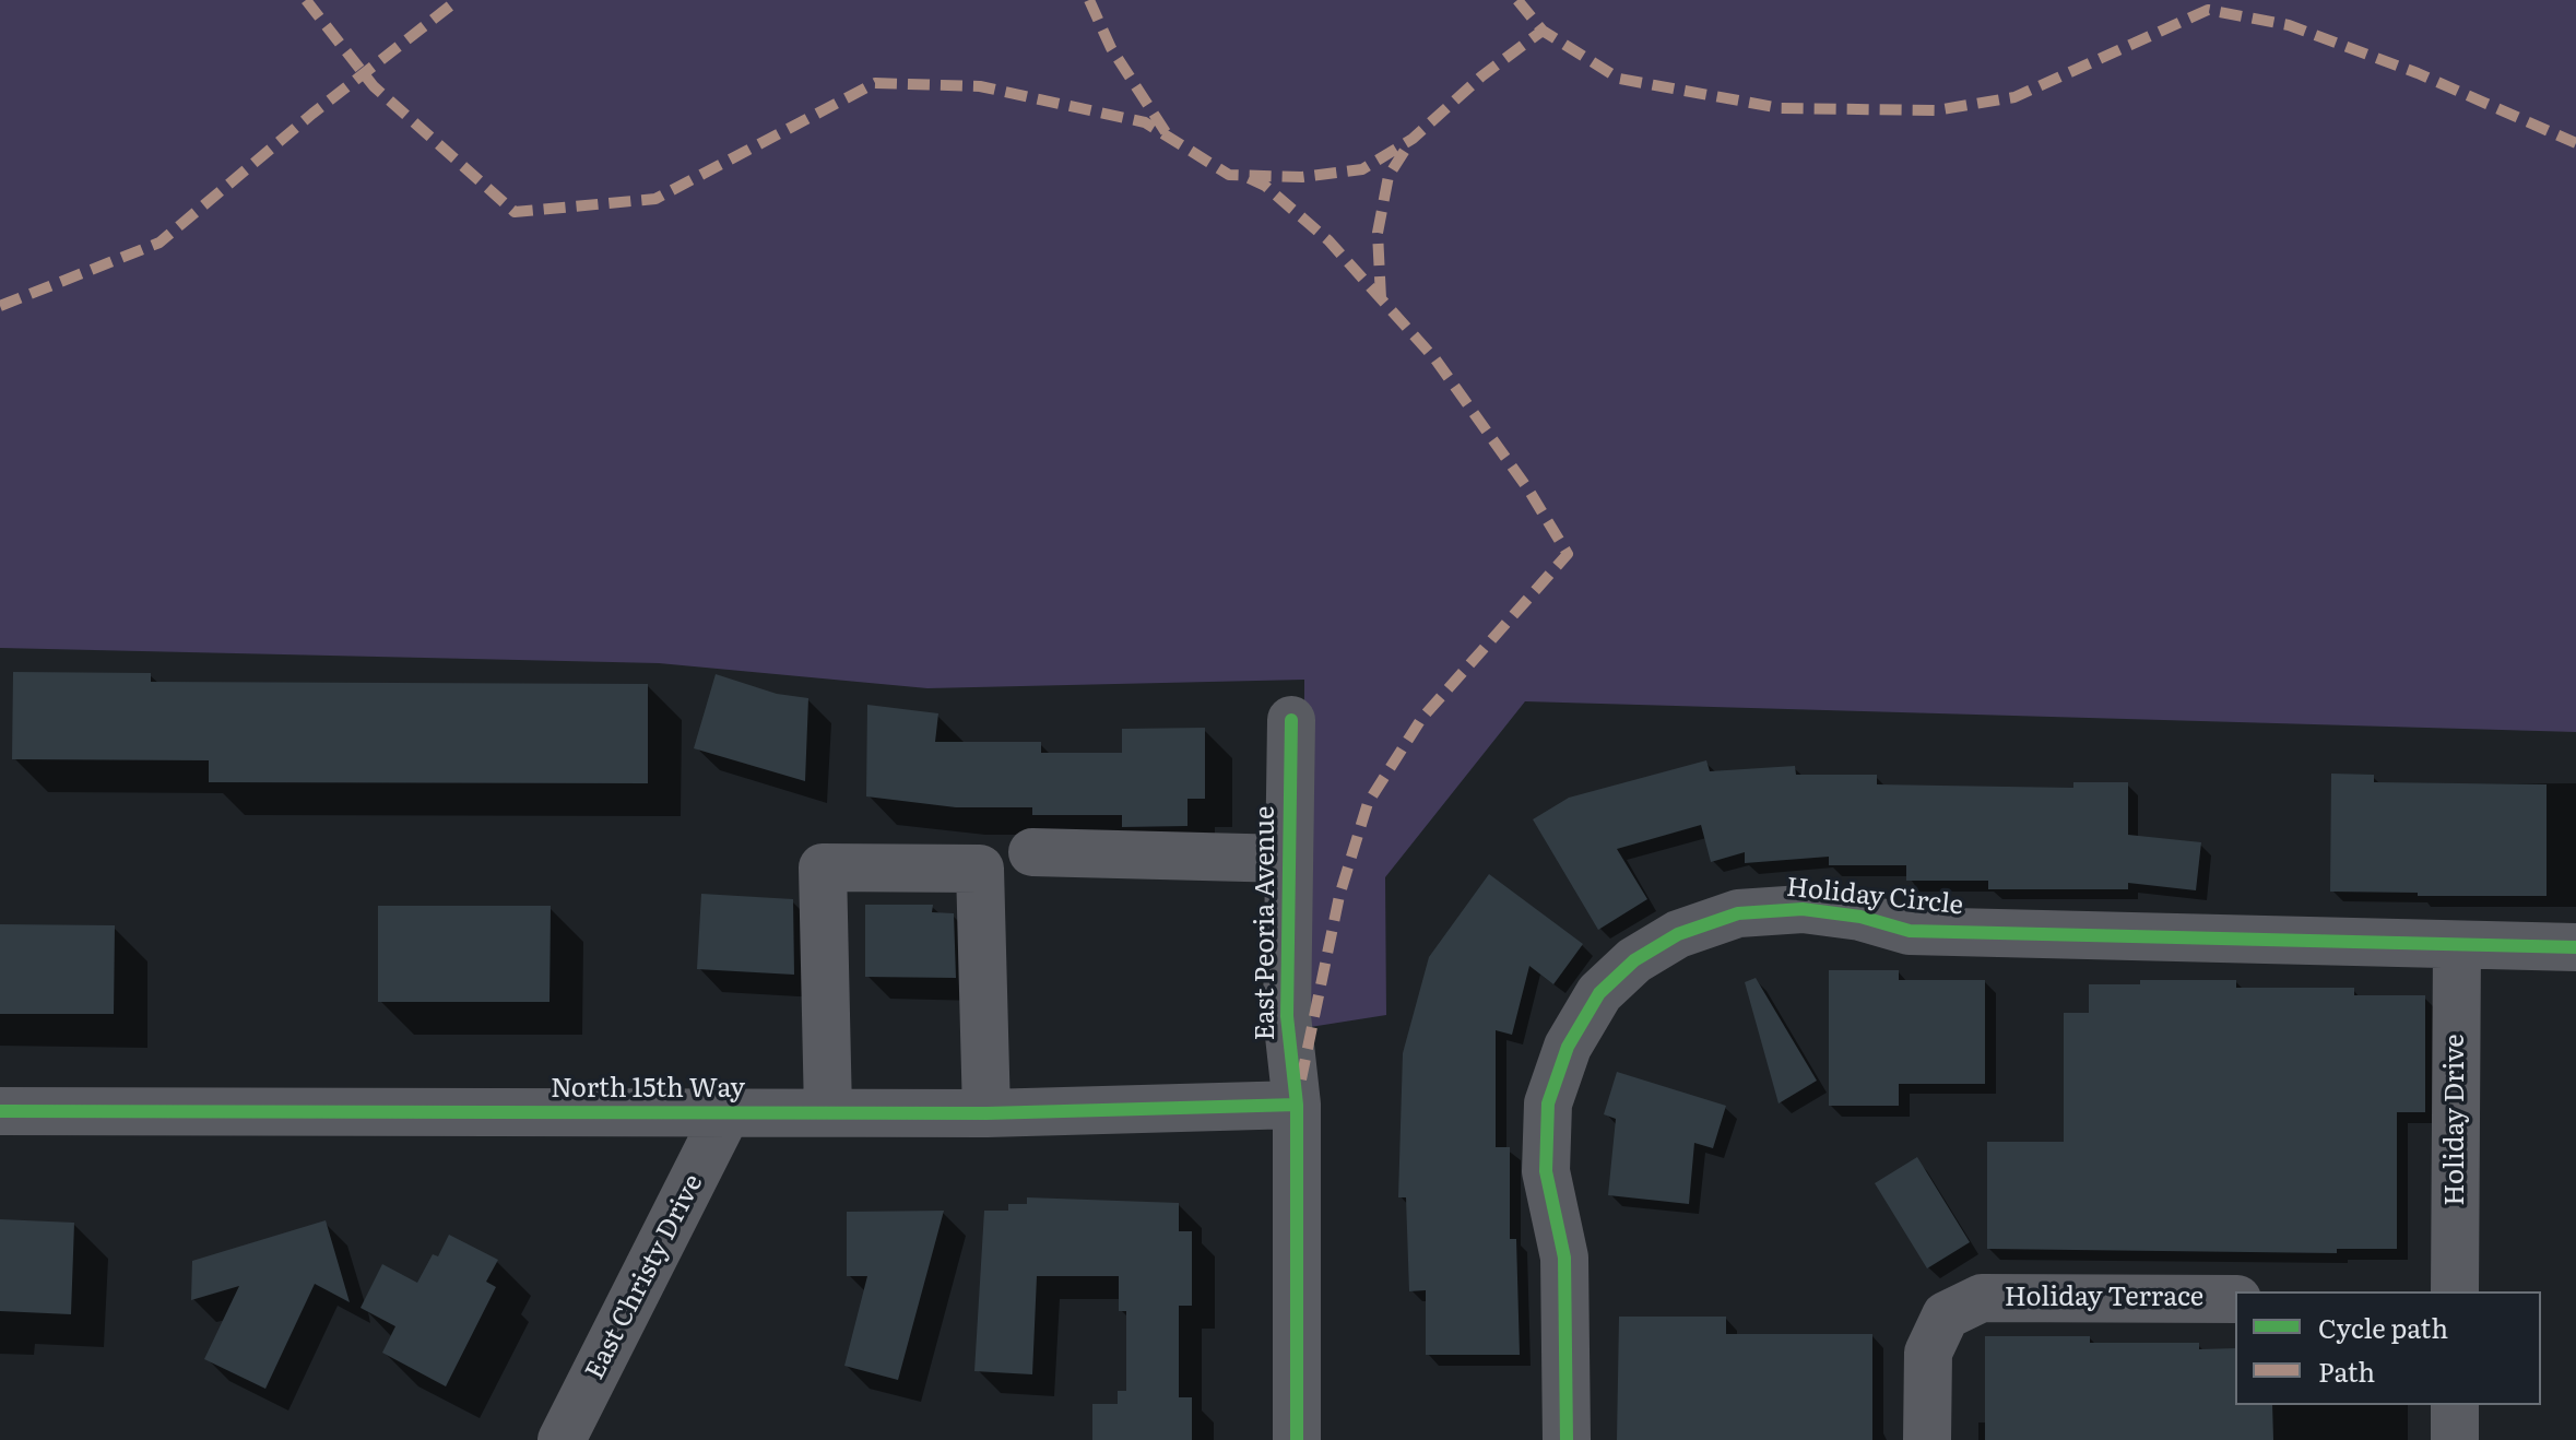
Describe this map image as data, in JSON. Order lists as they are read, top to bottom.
{
  "streets": {
    "street": [
      "Holiday Circle",
      "East Peoria Avenue",
      "North 15th Way",
      "Holiday Drive",
      "East Christy Drive",
      "Holiday Terrace"
    ]
  },
  "crossings": [
    ["Holiday Circle", "Holiday Drive"],
    ["East Peoria Avenue", "North 15th Way"],
    ["North 15th Way", "East Christy Drive"]
  ],
  "legend": ["Cycle path", "Path"]
}
